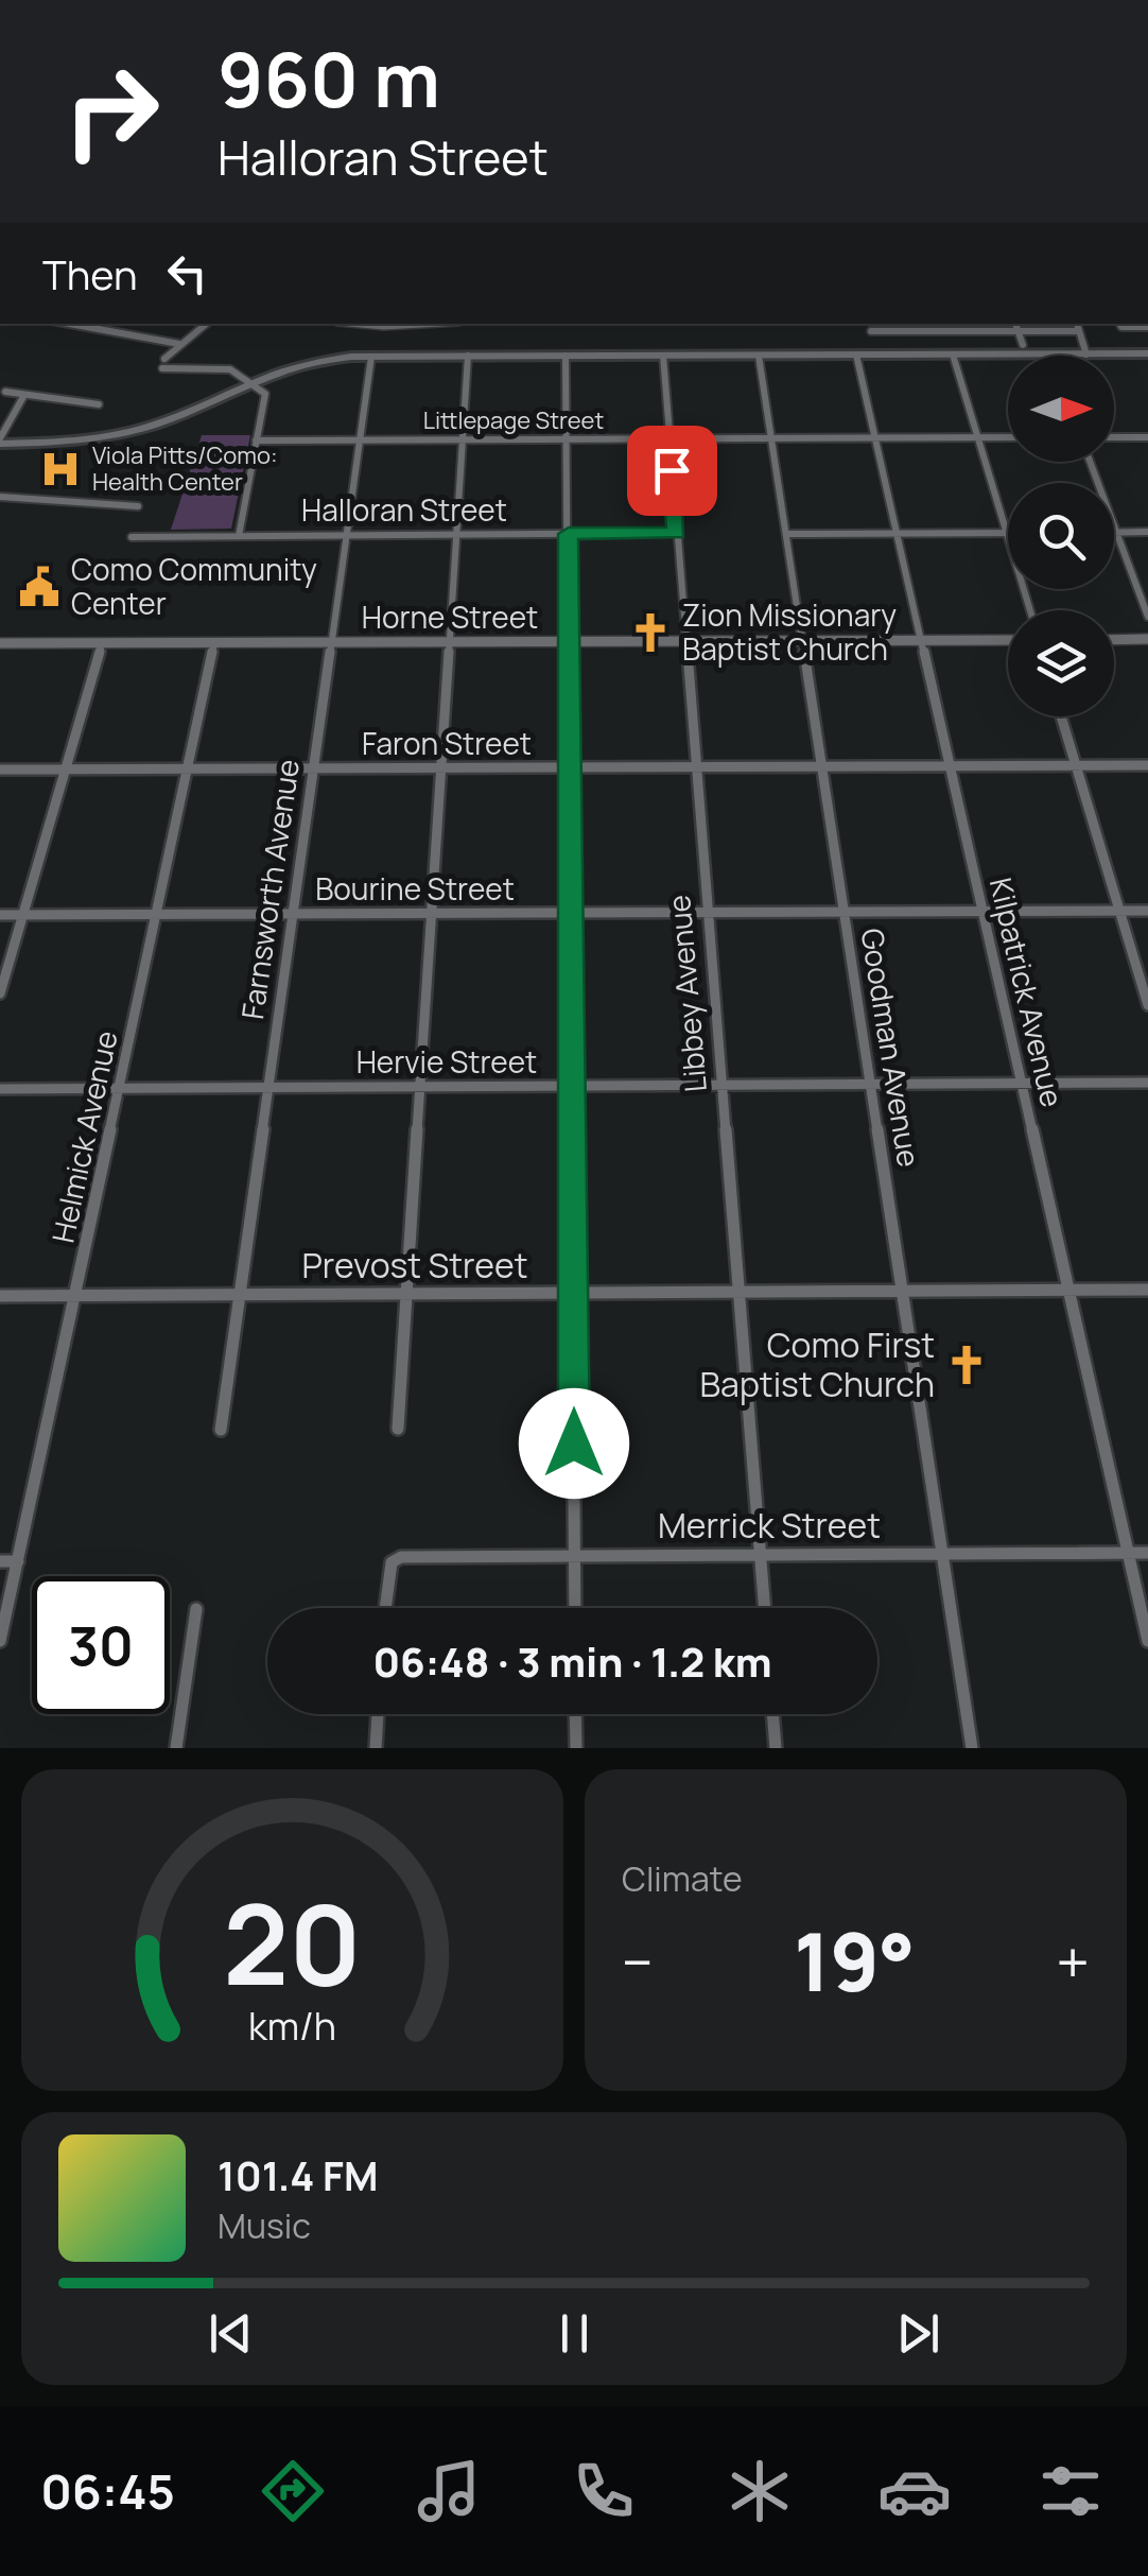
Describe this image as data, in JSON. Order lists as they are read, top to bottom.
{
  "streets": {
    "street": [
      "Littlepage Street",
      "Halloran Street",
      "Horne Street",
      "Faron Street",
      "Farnsworth Avenue",
      "Bourine Street",
      "Kilpatrick Avenue",
      "Libbey Avenue",
      "Goodman Avenue",
      "Hervie Street",
      "Helmick Avenue",
      "Prevost Street",
      "Merrick Street"
    ]
  },
  "crossings": [
    ["Littlepage Street", "Farnsworth Avenue"],
    ["Littlepage Street", "Kilpatrick Avenue"],
    ["Littlepage Street", "Libbey Avenue"],
    ["Littlepage Street", "Goodman Avenue"],
    ["Halloran Street", "Farnsworth Avenue"],
    ["Halloran Street", "Libbey Avenue"],
    ["Horne Street", "Farnsworth Avenue"],
    ["Horne Street", "Kilpatrick Avenue"],
    ["Horne Street", "Libbey Avenue"],
    ["Horne Street", "Goodman Avenue"],
    ["Horne Street", "Helmick Avenue"],
    ["Faron Street", "Farnsworth Avenue"],
    ["Faron Street", "Kilpatrick Avenue"],
    ["Faron Street", "Libbey Avenue"],
    ["Faron Street", "Goodman Avenue"],
    ["Faron Street", "Helmick Avenue"],
    ["Farnsworth Avenue", "Bourine Street"],
    ["Farnsworth Avenue", "Hervie Street"],
    ["Farnsworth Avenue", "Prevost Street"],
    ["Bourine Street", "Kilpatrick Avenue"],
    ["Bourine Street", "Libbey Avenue"],
    ["Bourine Street", "Goodman Avenue"],
    ["Bourine Street", "Helmick Avenue"],
    ["Kilpatrick Avenue", "Hervie Street"],
    ["Kilpatrick Avenue", "Prevost Street"],
    ["Kilpatrick Avenue", "Merrick Street"],
    ["Libbey Avenue", "Hervie Street"],
    ["Libbey Avenue", "Prevost Street"],
    ["Libbey Avenue", "Merrick Street"],
    ["Goodman Avenue", "Hervie Street"],
    ["Goodman Avenue", "Prevost Street"],
    ["Goodman Avenue", "Merrick Street"],
    ["Hervie Street", "Helmick Avenue"],
    ["Helmick Avenue", "Prevost Street"]
  ],
  "places": {
    "hospital": ["Viola Pitts/Como: Health Center"],
    "public building": ["Como Community Center"],
    "church": ["Zion Missionary Baptist Church", "Como First Baptist Church"]
  },
  "north": "right",
  "page": {
    "turn": ["960 m", "Halloran Street"],
    "then": "Then",
    "limit": "30",
    "trip": "06:48 · 3 min · 1.2 km",
    "tile": "Climate",
    "heat": ["−", "19°", "+"],
    "song": ["101.4 FM", "Music"],
    "tabs": "06:45",
    "gauge": ["20", "km/h"]
  }
}
